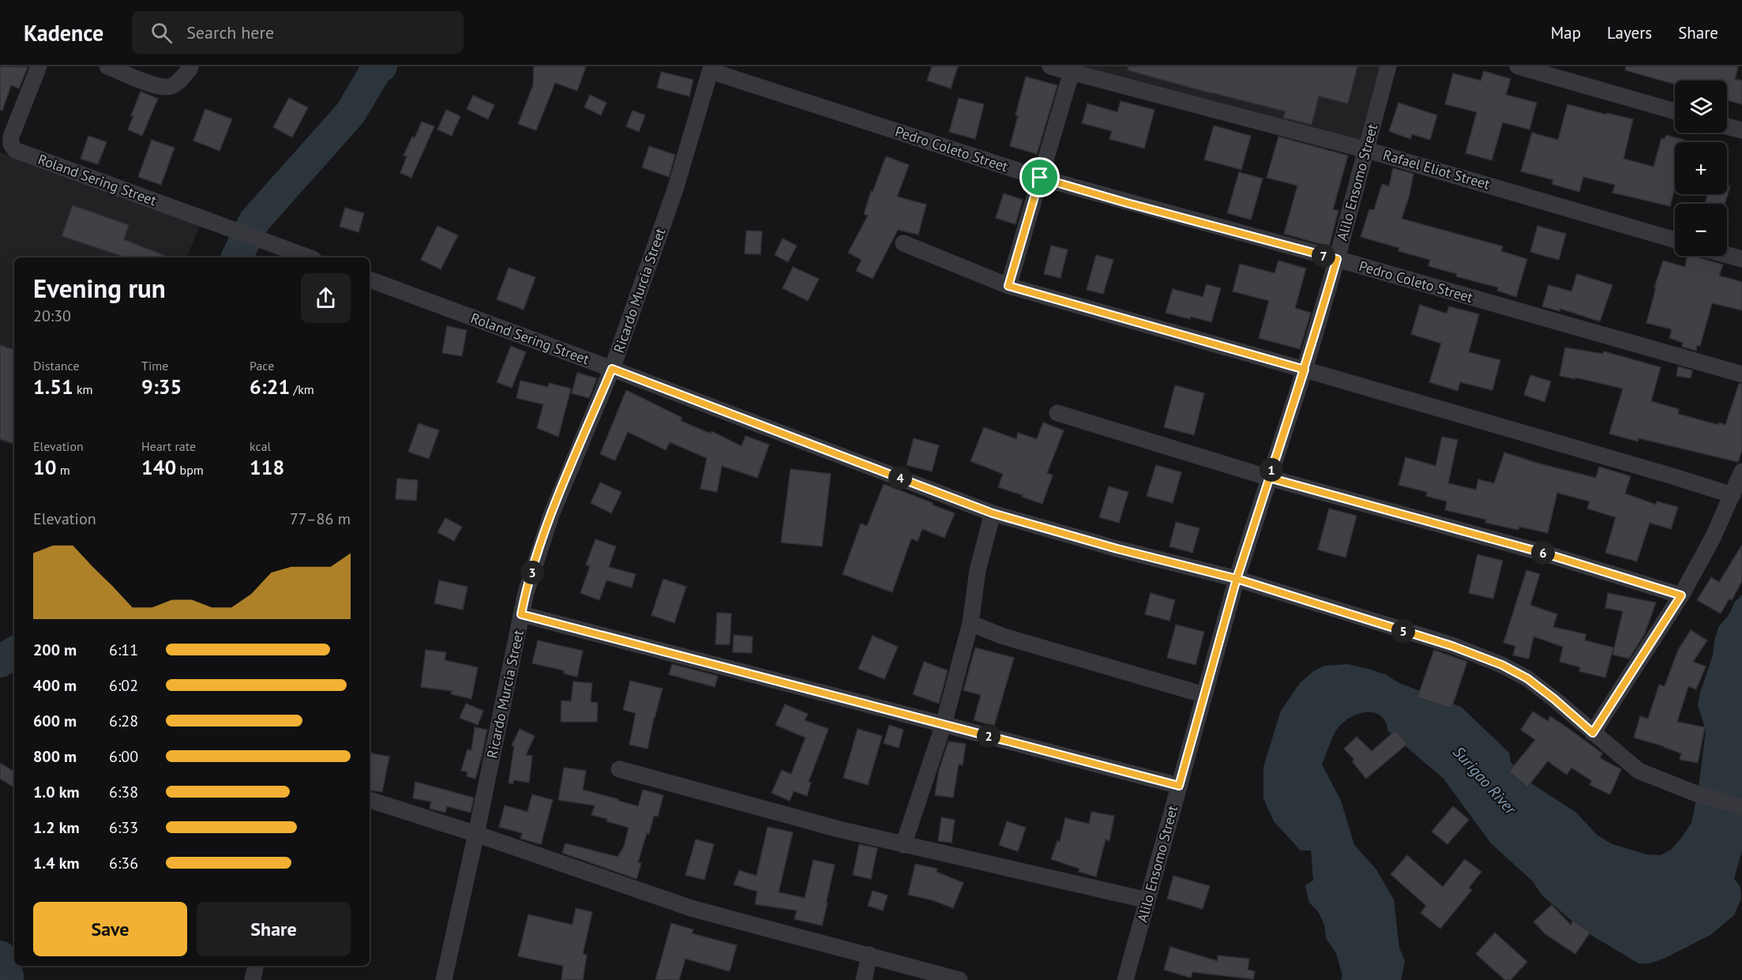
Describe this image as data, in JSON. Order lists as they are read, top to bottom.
{
  "streets": {
    "street": [
      "Pedro Coleto Street",
      "Rafael Eliot Street",
      "Roland Sering Street",
      "Alilo Ensomo Street",
      "Ricardo Murcia Street"
    ]
  },
  "crossings": [
    ["Pedro Coleto Street", "Alilo Ensomo Street"],
    ["Pedro Coleto Street", "Ricardo Murcia Street"],
    ["Rafael Eliot Street", "Alilo Ensomo Street"],
    ["Roland Sering Street", "Alilo Ensomo Street"],
    ["Roland Sering Street", "Ricardo Murcia Street"]
  ],
  "water": ["Surigao River"],
  "page": {
    "header": "Kadence",
    "search": "Search here",
    "nav": ["Map", "Layers", "Share"],
    "map_buttons": ["+", "−"],
    "pins": [
      "7",
      "1",
      "4",
      "6",
      "3",
      "5",
      "2"
    ],
    "heading": ["Evening run", "20:30"],
    "stats": [
      ["Distance", "1.51 km"],
      ["Time", "9:35"],
      ["Pace", "6:21 /km"],
      ["Elevation", "10 m"],
      ["Heart rate", "140 bpm"],
      ["kcal", "118"]
    ],
    "chart": ["Elevation", "77–86 m"],
    "list": [
      {
        "name": "200 m",
        "note": "6:11"
      },
      {
        "name": "400 m",
        "note": "6:02"
      },
      {
        "name": "600 m",
        "note": "6:28"
      },
      {
        "name": "800 m",
        "note": "6:00"
      },
      {
        "name": "1.0 km",
        "note": "6:38"
      },
      {
        "name": "1.2 km",
        "note": "6:33"
      },
      {
        "name": "1.4 km",
        "note": "6:36"
      }
    ],
    "buttons": ["Save", "Share"]
  }
}
